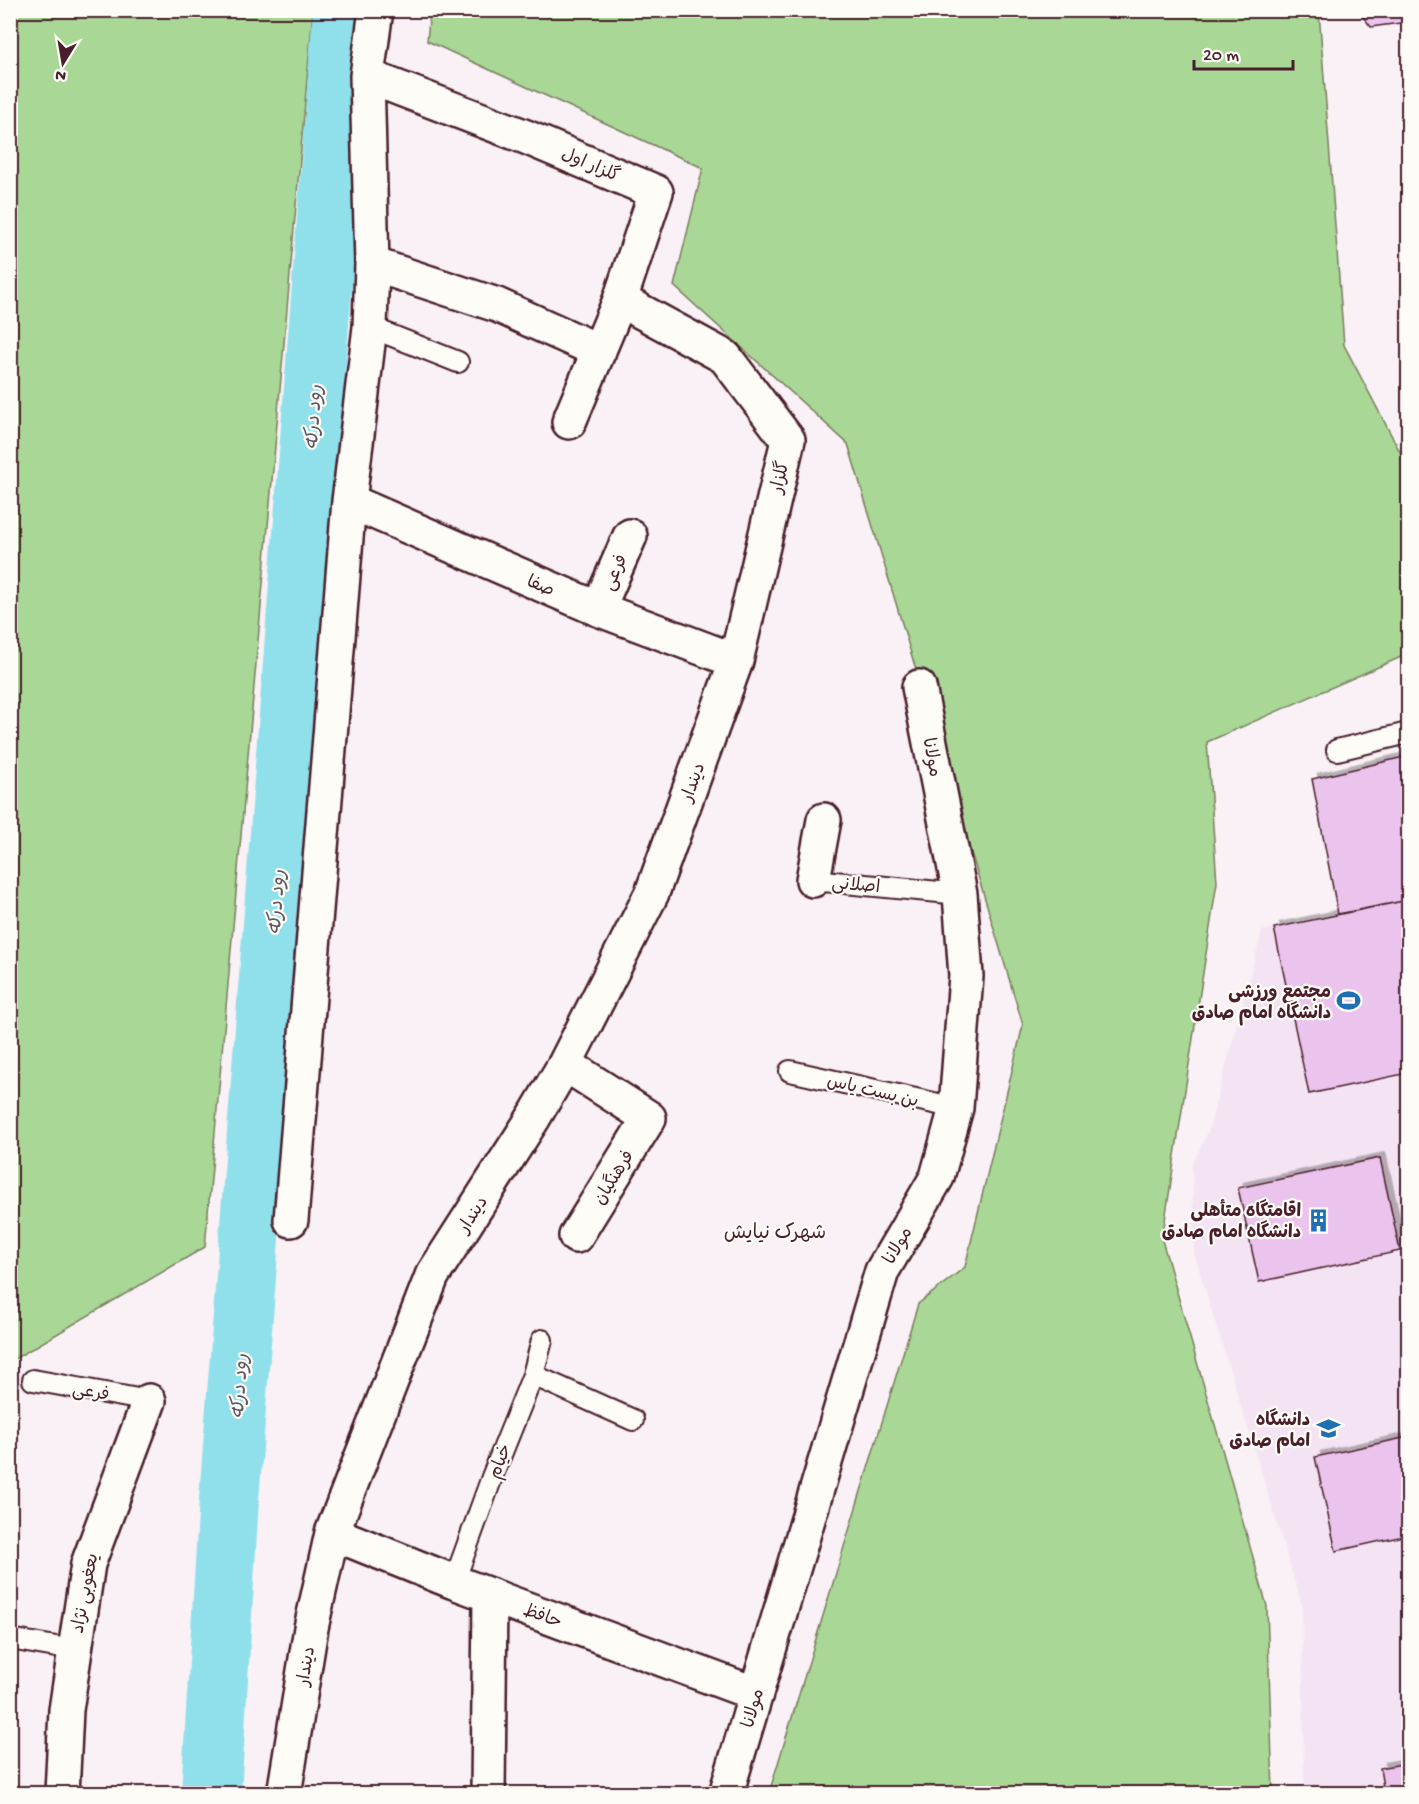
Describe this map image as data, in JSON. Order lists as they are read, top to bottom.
{
  "streets": {
    "street": [
      "گلزار اول",
      "گلزار",
      "فرعی",
      "صفا",
      "مولانا",
      "دیندار",
      "اصلانی",
      "فرهنگیان",
      "یعغوبی نژاد",
      "حافظ"
    ],
    "lane": ["بن بست یاس", "خیام"]
  },
  "crossings": [
    ["گلزار اول", "گلزار"],
    ["گلزار", "صفا"],
    ["گلزار", "دیندار"],
    ["فرعی", "صفا"],
    ["فرعی", "یعغوبی نژاد"],
    ["صفا", "دیندار"],
    ["مولانا", "اصلانی"],
    ["مولانا", "بن بست یاس"],
    ["مولانا", "حافظ"],
    ["دیندار", "فرهنگیان"],
    ["دیندار", "حافظ"],
    ["خیام", "حافظ"]
  ],
  "districts": ["شهرک نیایش"],
  "water": ["رود درکه"],
  "places": {
    "sports": ["مجتمع ورزشی دانشگاه امام صادق"],
    "building": ["اقامتگاه متأهلی دانشگاه امام صادق"],
    "school or university": ["دانشگاه امام صادق"]
  },
  "scale_bar": "20 m",
  "north": "bottom"
}
